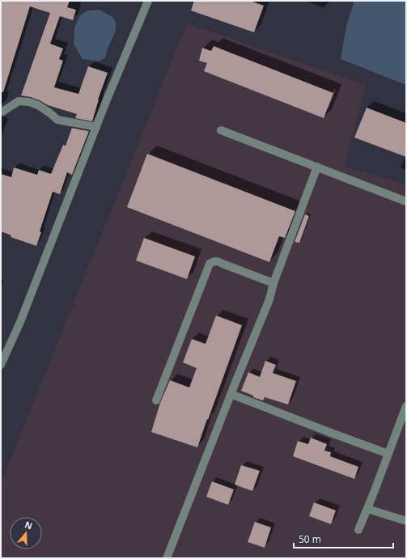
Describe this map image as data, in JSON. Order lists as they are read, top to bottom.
{
  "scale_bar": "50 m",
  "north": "top"
}
